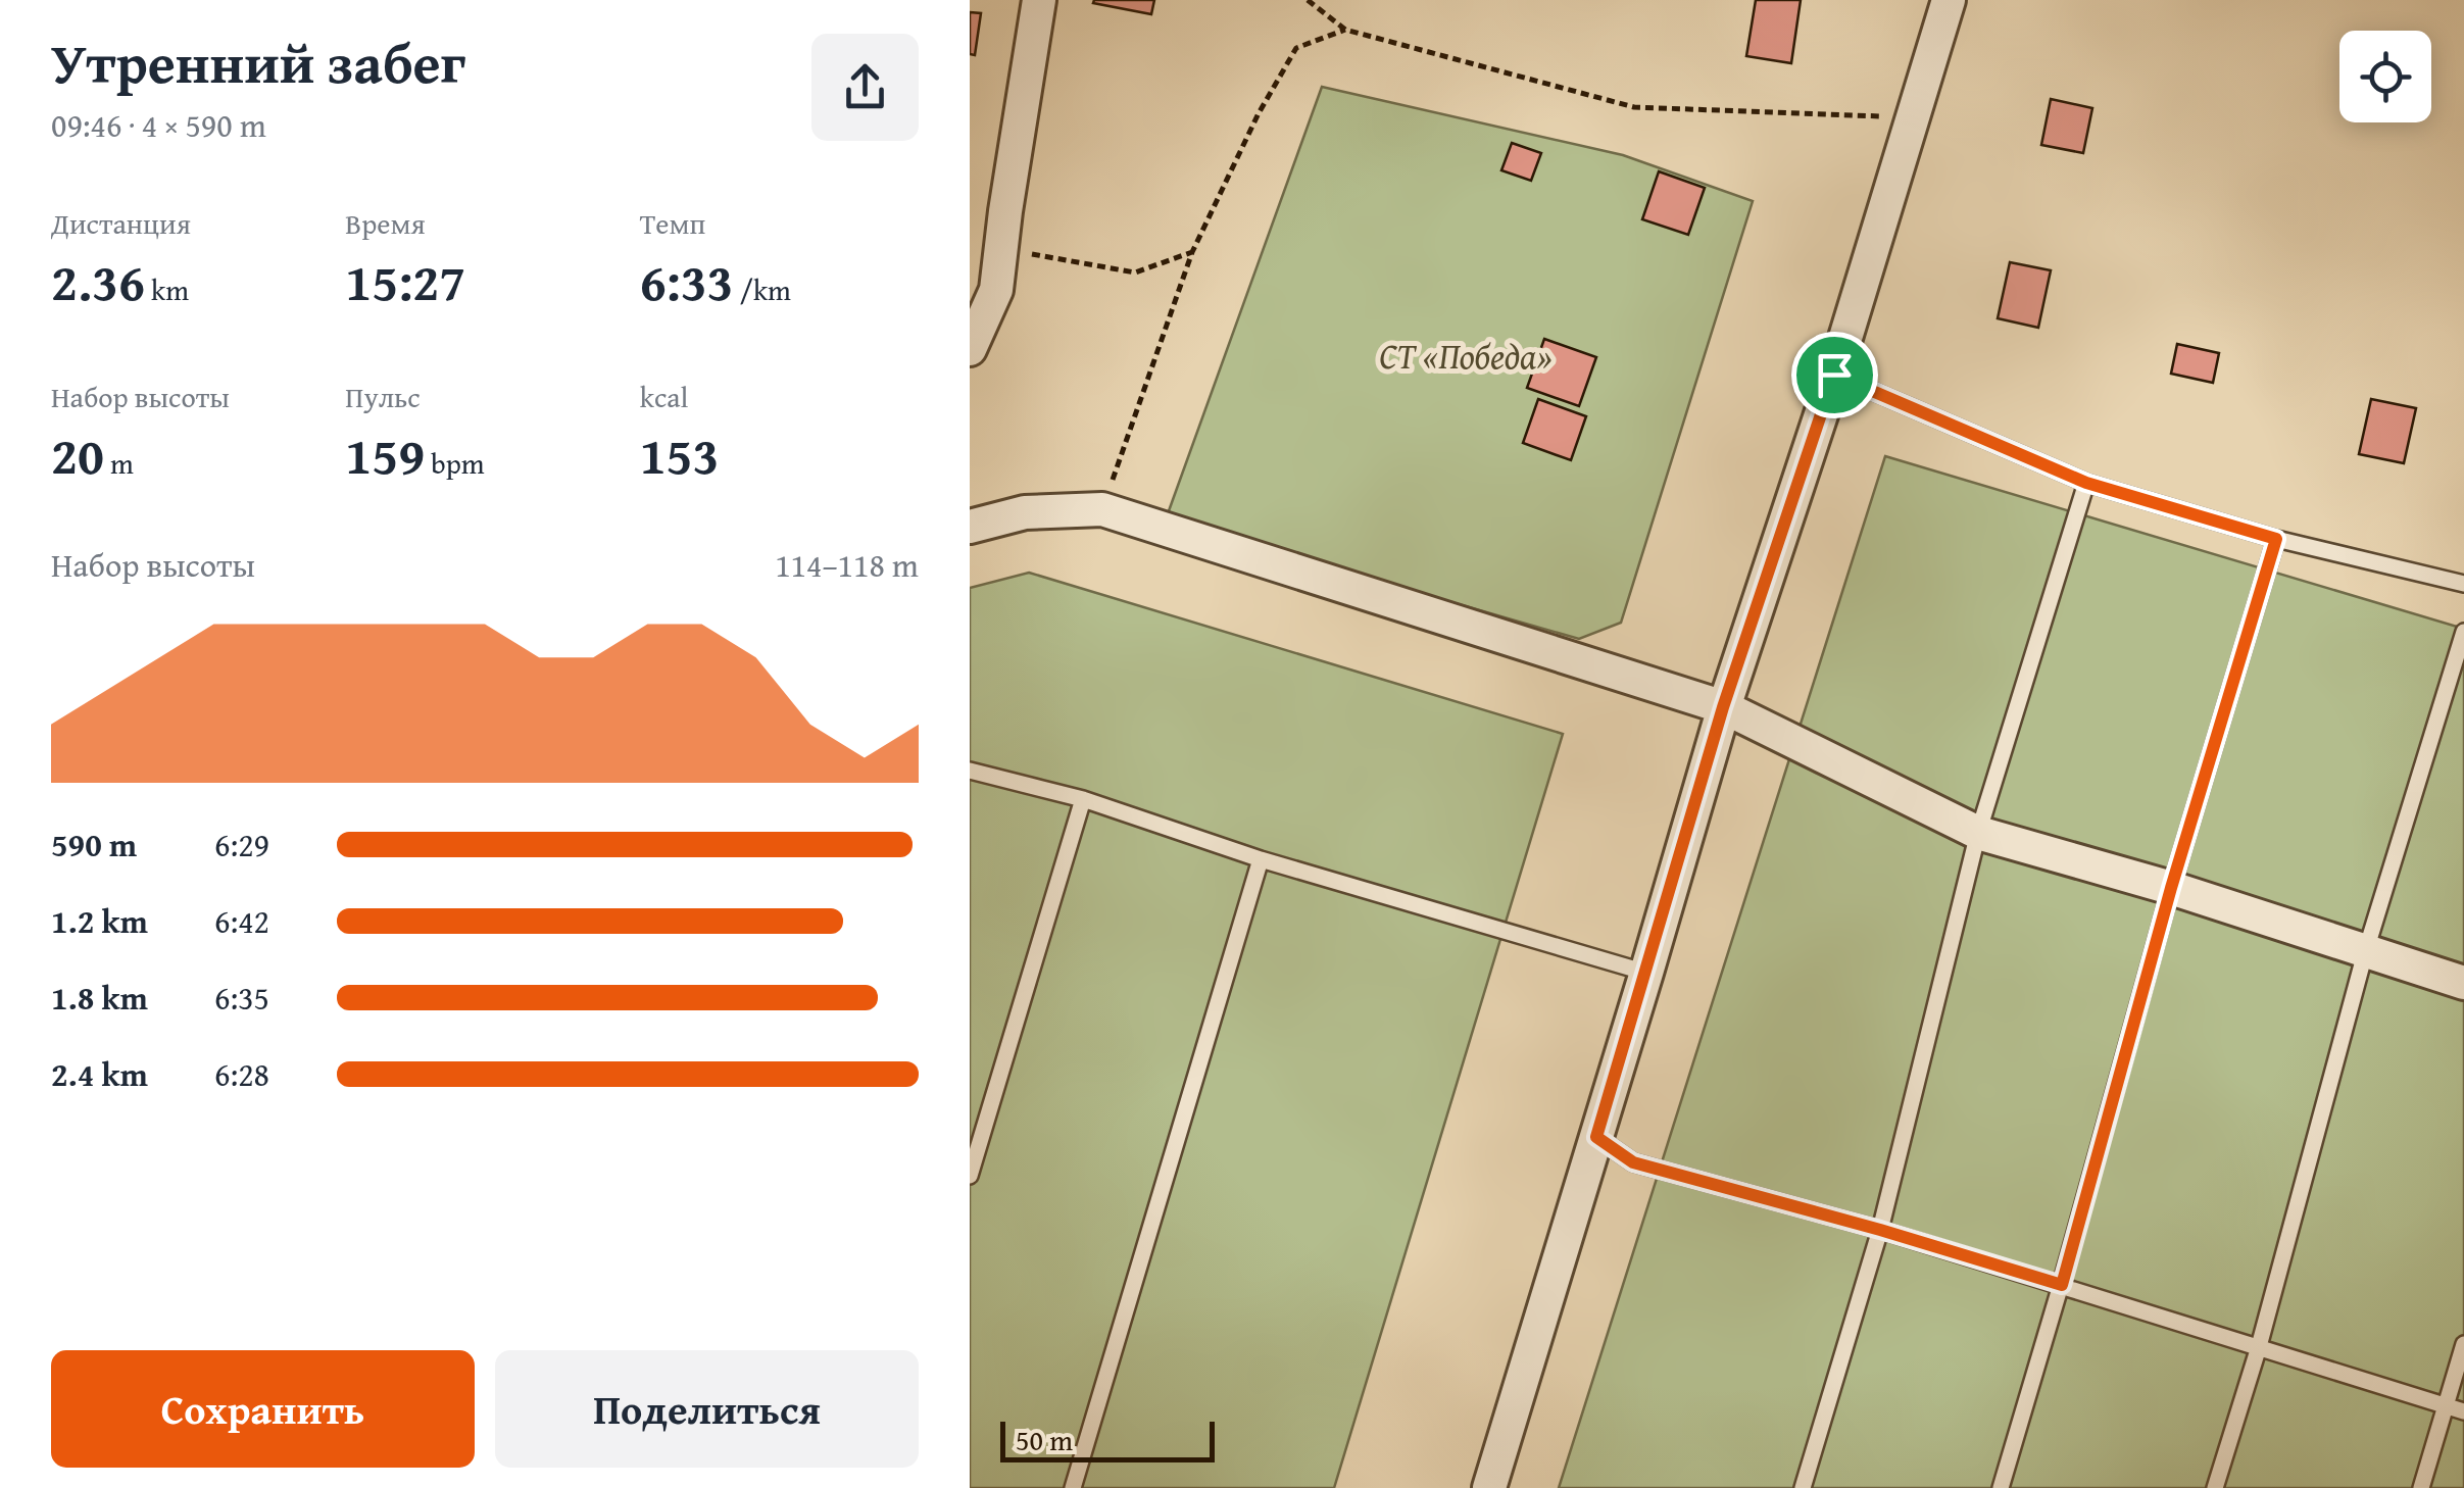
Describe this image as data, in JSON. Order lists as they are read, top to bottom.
{
  "parks": ["СТ «Победа»"],
  "scale_bar": "50 m",
  "page": {
    "heading": ["Утренний забег", "09:46 · 4 × 590 m"],
    "stats": [
      ["Дистанция", "2.36 km"],
      ["Время", "15:27"],
      ["Темп", "6:33 /km"],
      ["Набор высоты", "20 m"],
      ["Пульс", "159 bpm"],
      ["kcal", "153"]
    ],
    "chart": ["Набор высоты", "114–118 m"],
    "list": [
      {
        "name": "590 m",
        "note": "6:29"
      },
      {
        "name": "1.2 km",
        "note": "6:42"
      },
      {
        "name": "1.8 km",
        "note": "6:35"
      },
      {
        "name": "2.4 km",
        "note": "6:28"
      }
    ],
    "buttons": ["Сохранить", "Поделиться"],
    "scale": "50 m"
  }
}
